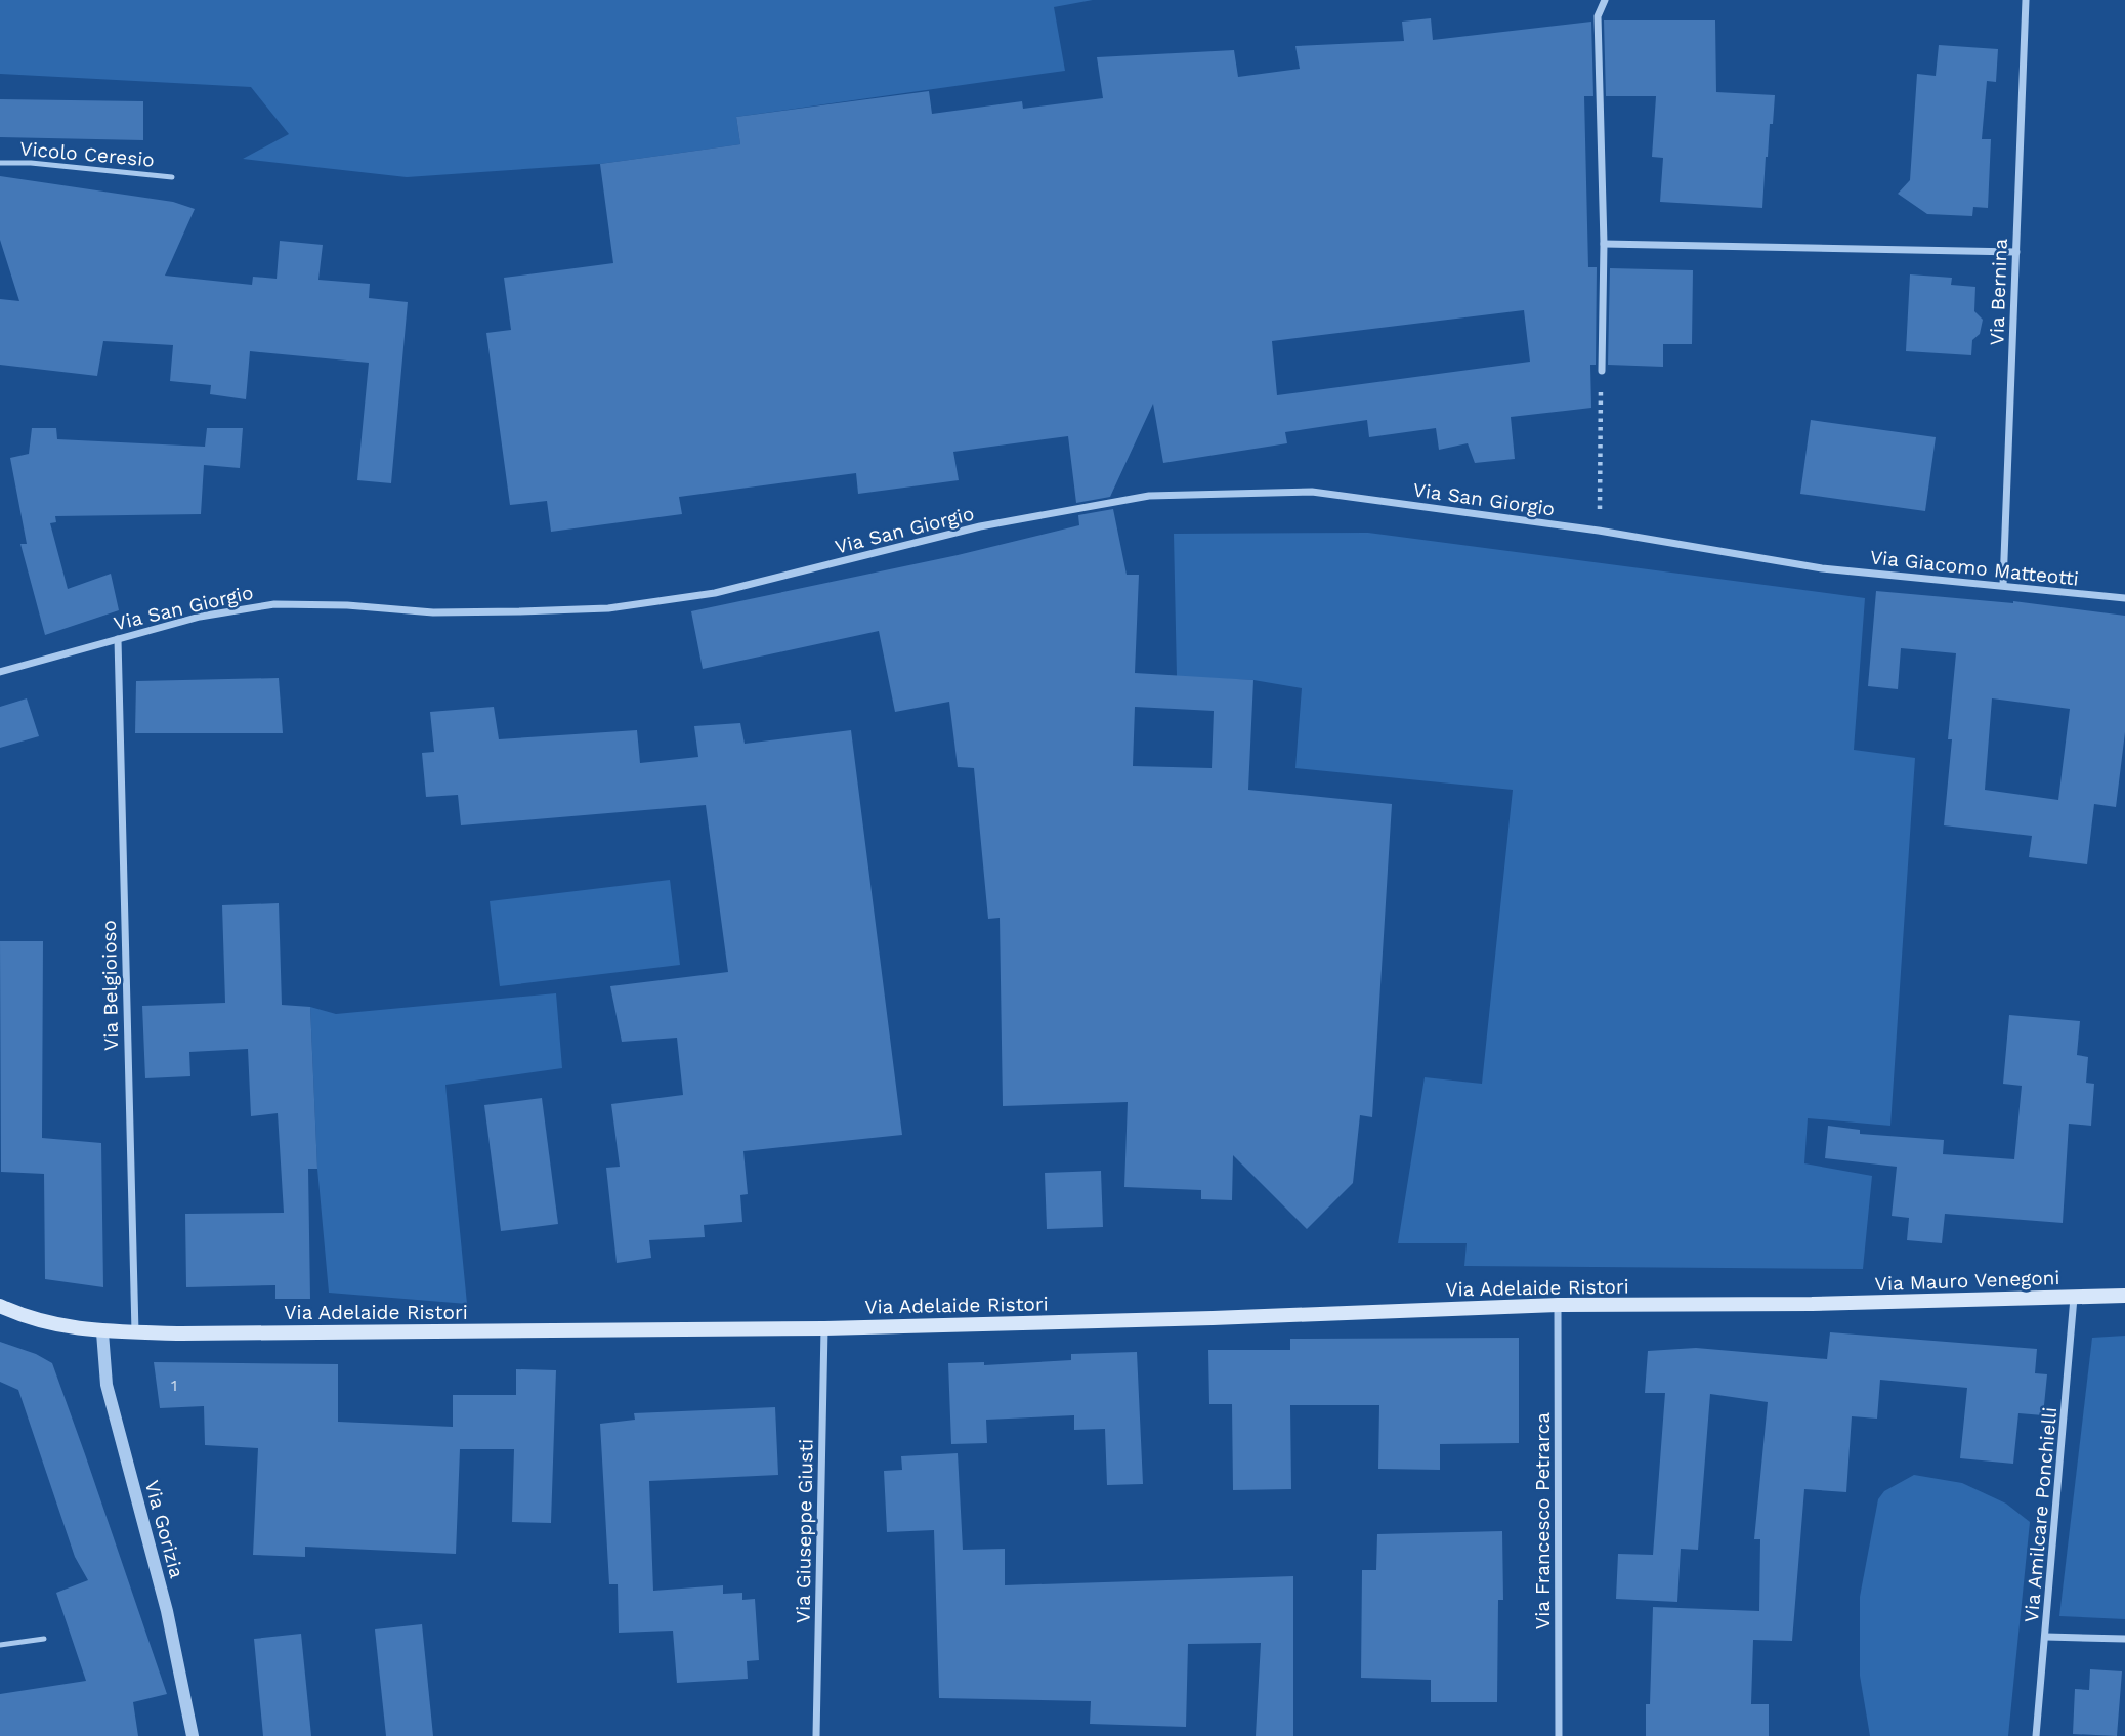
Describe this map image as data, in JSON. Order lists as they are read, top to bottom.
{
  "streets": {
    "main road": ["Via Mauro Venegoni", "Via Adelaide Ristori"],
    "street": [
      "Via Bernina",
      "Via San Giorgio",
      "Via Giacomo Matteotti",
      "Via Belgioioso",
      "Via Amilcare Ponchielli",
      "Via Francesco Petrarca",
      "Via Gorizia",
      "Via Giuseppe Giusti"
    ],
    "lane": ["Vicolo Ceresio"]
  },
  "crossings": [
    ["Via Bernina", "Via Giacomo Matteotti"],
    ["Via San Giorgio", "Via Giacomo Matteotti"],
    ["Via San Giorgio", "Via Belgioioso"],
    ["Via Belgioioso", "Via Adelaide Ristori"],
    ["Via Mauro Venegoni", "Via Adelaide Ristori"],
    ["Via Mauro Venegoni", "Via Amilcare Ponchielli"],
    ["Via Adelaide Ristori", "Via Francesco Petrarca"],
    ["Via Adelaide Ristori", "Via Gorizia"],
    ["Via Adelaide Ristori", "Via Giuseppe Giusti"]
  ],
  "house_numbers": ["1"]
}
